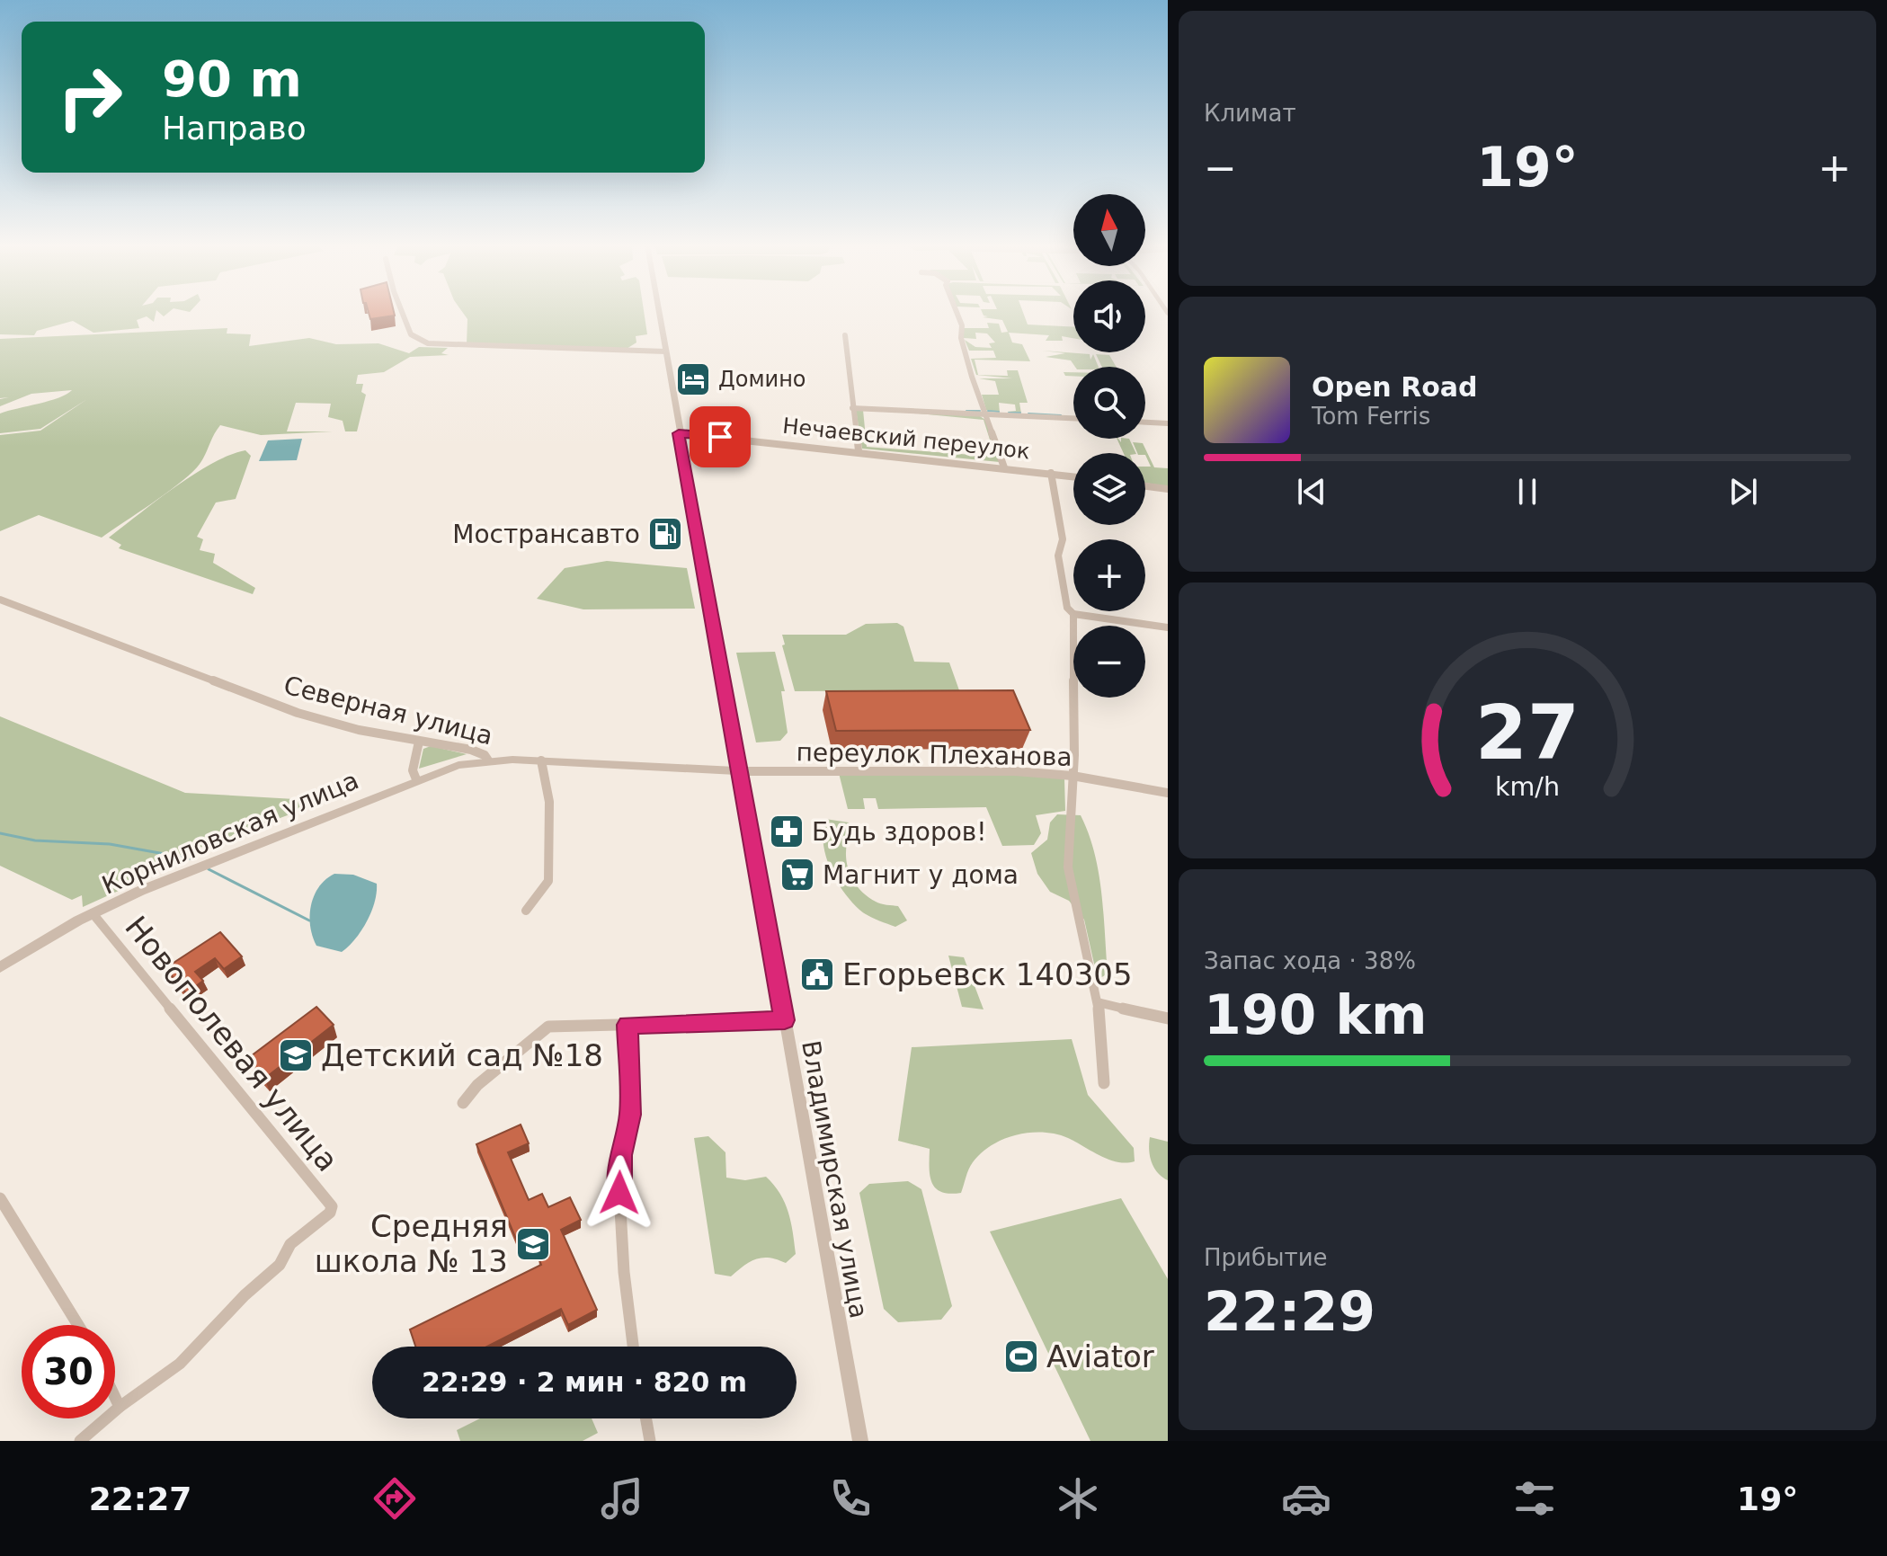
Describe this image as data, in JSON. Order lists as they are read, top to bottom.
{
  "streets": {
    "street": [
      "Нечаевский переулок",
      "Северная улица",
      "переулок Плеханова",
      "Корниловская улица",
      "Новополевая улица",
      "Владимирская улица"
    ]
  },
  "crossings": [
    ["Нечаевский переулок", "Владимирская улица"],
    ["Северная улица", "переулок Плеханова"],
    ["Северная улица", "Корниловская улица"],
    ["Северная улица", "Владимирская улица"],
    ["переулок Плеханова", "Владимирская улица"],
    ["Корниловская улица", "Новополевая улица"]
  ],
  "places": {
    "hotel": ["Домино"],
    "fuel station": ["Мострансавто"],
    "pharmacy": ["Будь здоров!"],
    "supermarket": ["Магнит у дома"],
    "public building": ["Егорьевск 140305"],
    "school or university": ["Детский сад №18", "Средняя школа № 13"],
    "sports": ["Aviator"]
  },
  "north": "top",
  "page": {
    "tile": [
      "Климат",
      ["Запас хода · 38%", "190 km"],
      ["Прибытие", "22:29"]
    ],
    "turn": ["90 m", "Направо"],
    "heat": ["−", "19°", "+"],
    "map_buttons": ["+", "−"],
    "song": ["Open Road", "Tom Ferris"],
    "limit": "30",
    "trip": "22:29 · 2 мин · 820 m",
    "tabs": ["22:27", "19°"],
    "gauge": ["27", "km/h"]
  }
}
